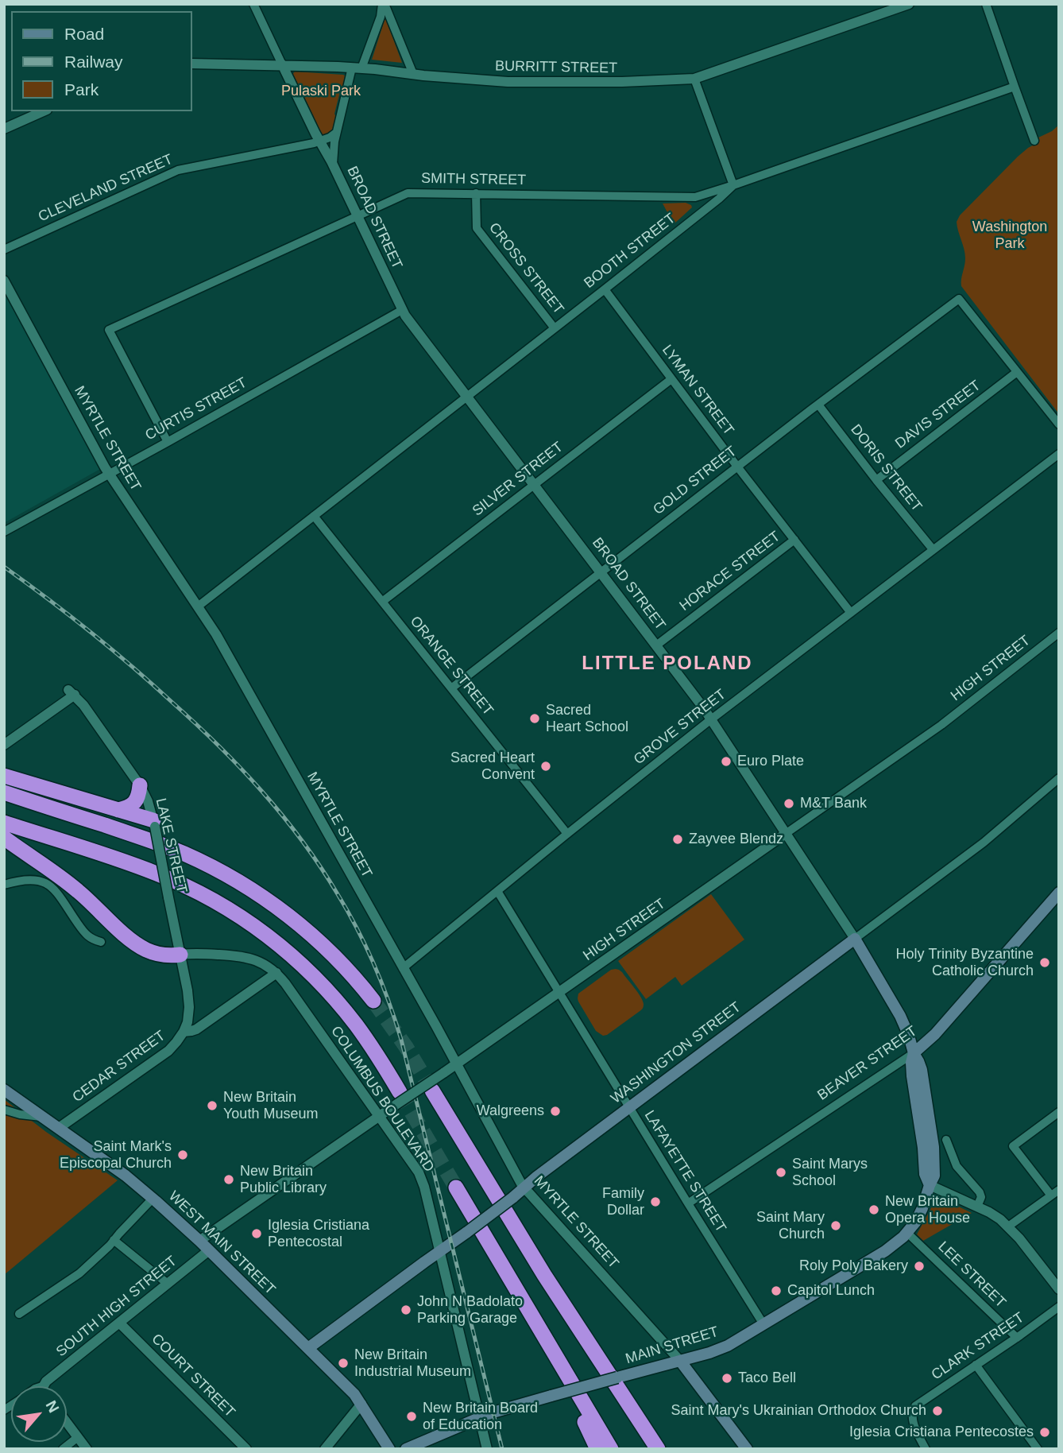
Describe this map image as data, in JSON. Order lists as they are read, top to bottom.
{
  "streets": {
    "main road": [
      "BROAD STREET",
      "WASHINGTON STREET",
      "BEAVER STREET",
      "WEST MAIN STREET",
      "MAIN STREET"
    ],
    "street": [
      "BURRITT STREET",
      "SMITH STREET",
      "CLEVELAND STREET",
      "BOOTH STREET",
      "CROSS STREET",
      "LYMAN STREET",
      "CURTIS STREET",
      "DAVIS STREET",
      "MYRTLE STREET",
      "DORIS STREET",
      "SILVER STREET",
      "GOLD STREET",
      "HORACE STREET",
      "ORANGE STREET",
      "HIGH STREET",
      "GROVE STREET",
      "LAKE STREET",
      "CEDAR STREET",
      "COLUMBUS BOULEVARD",
      "LAFAYETTE STREET",
      "LEE STREET",
      "SOUTH HIGH STREET",
      "CLARK STREET",
      "COURT STREET"
    ]
  },
  "crossings": [
    ["BURRITT STREET", "BROAD STREET"],
    ["SMITH STREET", "BROAD STREET"],
    ["SMITH STREET", "BOOTH STREET"],
    ["SMITH STREET", "CROSS STREET"],
    ["SMITH STREET", "CURTIS STREET"],
    ["CLEVELAND STREET", "BROAD STREET"],
    ["BROAD STREET", "BOOTH STREET"],
    ["BROAD STREET", "CURTIS STREET"],
    ["BROAD STREET", "SILVER STREET"],
    ["BROAD STREET", "GOLD STREET"],
    ["BROAD STREET", "HORACE STREET"],
    ["BROAD STREET", "HIGH STREET"],
    ["BROAD STREET", "GROVE STREET"],
    ["BROAD STREET", "WASHINGTON STREET"],
    ["BROAD STREET", "BEAVER STREET"],
    ["BROAD STREET", "MAIN STREET"],
    ["BOOTH STREET", "CROSS STREET"],
    ["BOOTH STREET", "LYMAN STREET"],
    ["BOOTH STREET", "MYRTLE STREET"],
    ["BOOTH STREET", "ORANGE STREET"],
    ["LYMAN STREET", "SILVER STREET"],
    ["LYMAN STREET", "GOLD STREET"],
    ["LYMAN STREET", "HORACE STREET"],
    ["LYMAN STREET", "GROVE STREET"],
    ["CURTIS STREET", "MYRTLE STREET"],
    ["DAVIS STREET", "DORIS STREET"],
    ["DAVIS STREET", "GOLD STREET"],
    ["MYRTLE STREET", "HIGH STREET"],
    ["MYRTLE STREET", "GROVE STREET"],
    ["MYRTLE STREET", "WASHINGTON STREET"],
    ["MYRTLE STREET", "MAIN STREET"],
    ["DORIS STREET", "GOLD STREET"],
    ["DORIS STREET", "GROVE STREET"],
    ["SILVER STREET", "ORANGE STREET"],
    ["GOLD STREET", "ORANGE STREET"],
    ["ORANGE STREET", "GROVE STREET"],
    ["HIGH STREET", "COLUMBUS BOULEVARD"],
    ["HIGH STREET", "LAFAYETTE STREET"],
    ["HIGH STREET", "WEST MAIN STREET"],
    ["GROVE STREET", "LAFAYETTE STREET"],
    ["LAKE STREET", "CEDAR STREET"],
    ["LAKE STREET", "COLUMBUS BOULEVARD"],
    ["WASHINGTON STREET", "COLUMBUS BOULEVARD"],
    ["WASHINGTON STREET", "LAFAYETTE STREET"],
    ["WASHINGTON STREET", "WEST MAIN STREET"],
    ["BEAVER STREET", "LAFAYETTE STREET"],
    ["BEAVER STREET", "MAIN STREET"],
    ["CEDAR STREET", "COLUMBUS BOULEVARD"],
    ["CEDAR STREET", "WEST MAIN STREET"],
    ["COLUMBUS BOULEVARD", "MAIN STREET"],
    ["LAFAYETTE STREET", "MAIN STREET"],
    ["WEST MAIN STREET", "SOUTH HIGH STREET"],
    ["LEE STREET", "MAIN STREET"],
    ["LEE STREET", "CLARK STREET"],
    ["SOUTH HIGH STREET", "COURT STREET"]
  ],
  "districts": ["LITTLE POLAND"],
  "parks": ["Pulaski Park", "Washington Park"],
  "places": [
    "Sacred Heart School",
    "Euro Plate",
    "Sacred Heart Convent",
    "M&T Bank",
    "Zayvee Blendz",
    "Holy Trinity Byzantine Catholic Church",
    "New Britain Youth Museum",
    "Walgreens",
    "Saint Mark's Episcopal Church",
    "Saint Marys School",
    "New Britain Public Library",
    "Family Dollar",
    "New Britain Opera House",
    "Saint Mary Church",
    "Iglesia Cristiana Pentecostal",
    "Roly Poly Bakery",
    "Capitol Lunch",
    "John N Badolato Parking Garage",
    "New Britain Industrial Museum",
    "Taco Bell",
    "Saint Mary's Ukrainian Orthodox Church",
    "New Britain Board of Education",
    "Iglesia Cristiana Pentecostes"
  ],
  "legend": ["Road", "Railway", "Park"],
  "north": "top right"
}
